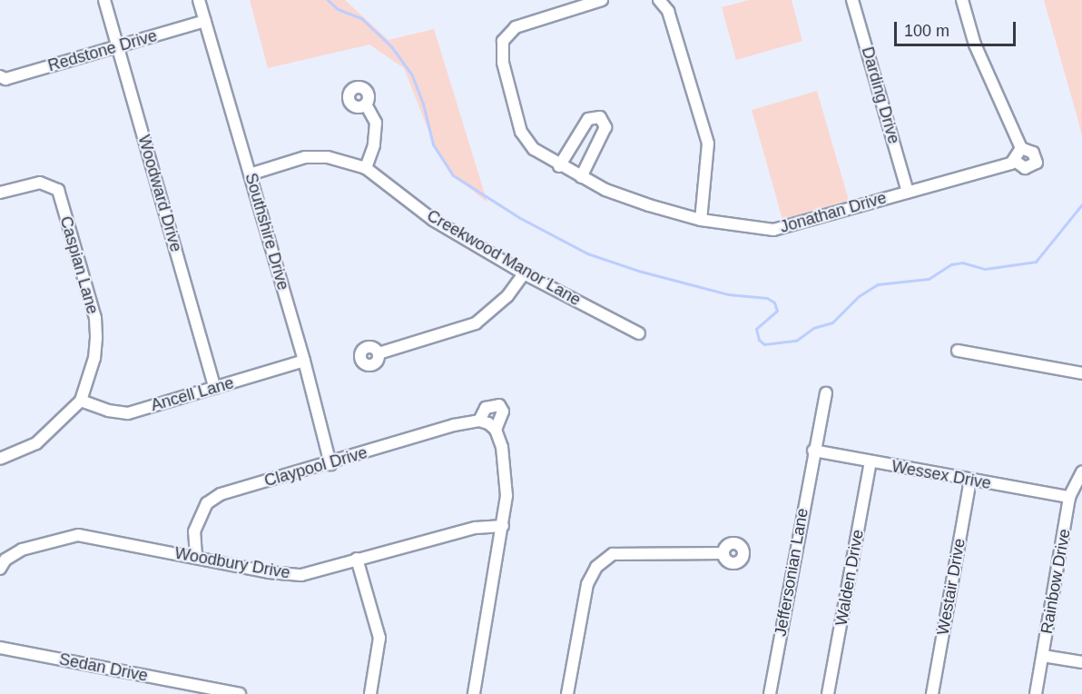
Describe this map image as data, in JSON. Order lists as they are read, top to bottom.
{
  "streets": {
    "street": [
      "Redstone Drive",
      "Darding Drive",
      "Woodward Drive",
      "Jonathan Drive",
      "Southshire Drive",
      "Creekwood Manor Lane",
      "Caspian Lane",
      "Ancell Lane",
      "Claypool Drive",
      "Wessex Drive",
      "Woodbury Drive",
      "Jeffersonian Lane",
      "Walden Drive",
      "Rainbow Drive",
      "Westair Drive",
      "Sedan Drive"
    ]
  },
  "crossings": [
    ["Redstone Drive", "Woodward Drive"],
    ["Redstone Drive", "Southshire Drive"],
    ["Darding Drive", "Jonathan Drive"],
    ["Woodward Drive", "Ancell Lane"],
    ["Southshire Drive", "Creekwood Manor Lane"],
    ["Southshire Drive", "Ancell Lane"],
    ["Southshire Drive", "Claypool Drive"],
    ["Caspian Lane", "Ancell Lane"],
    ["Claypool Drive", "Woodbury Drive"],
    ["Wessex Drive", "Jeffersonian Lane"],
    ["Wessex Drive", "Walden Drive"],
    ["Wessex Drive", "Rainbow Drive"],
    ["Wessex Drive", "Westair Drive"]
  ],
  "scale_bar": "100 m"
}
